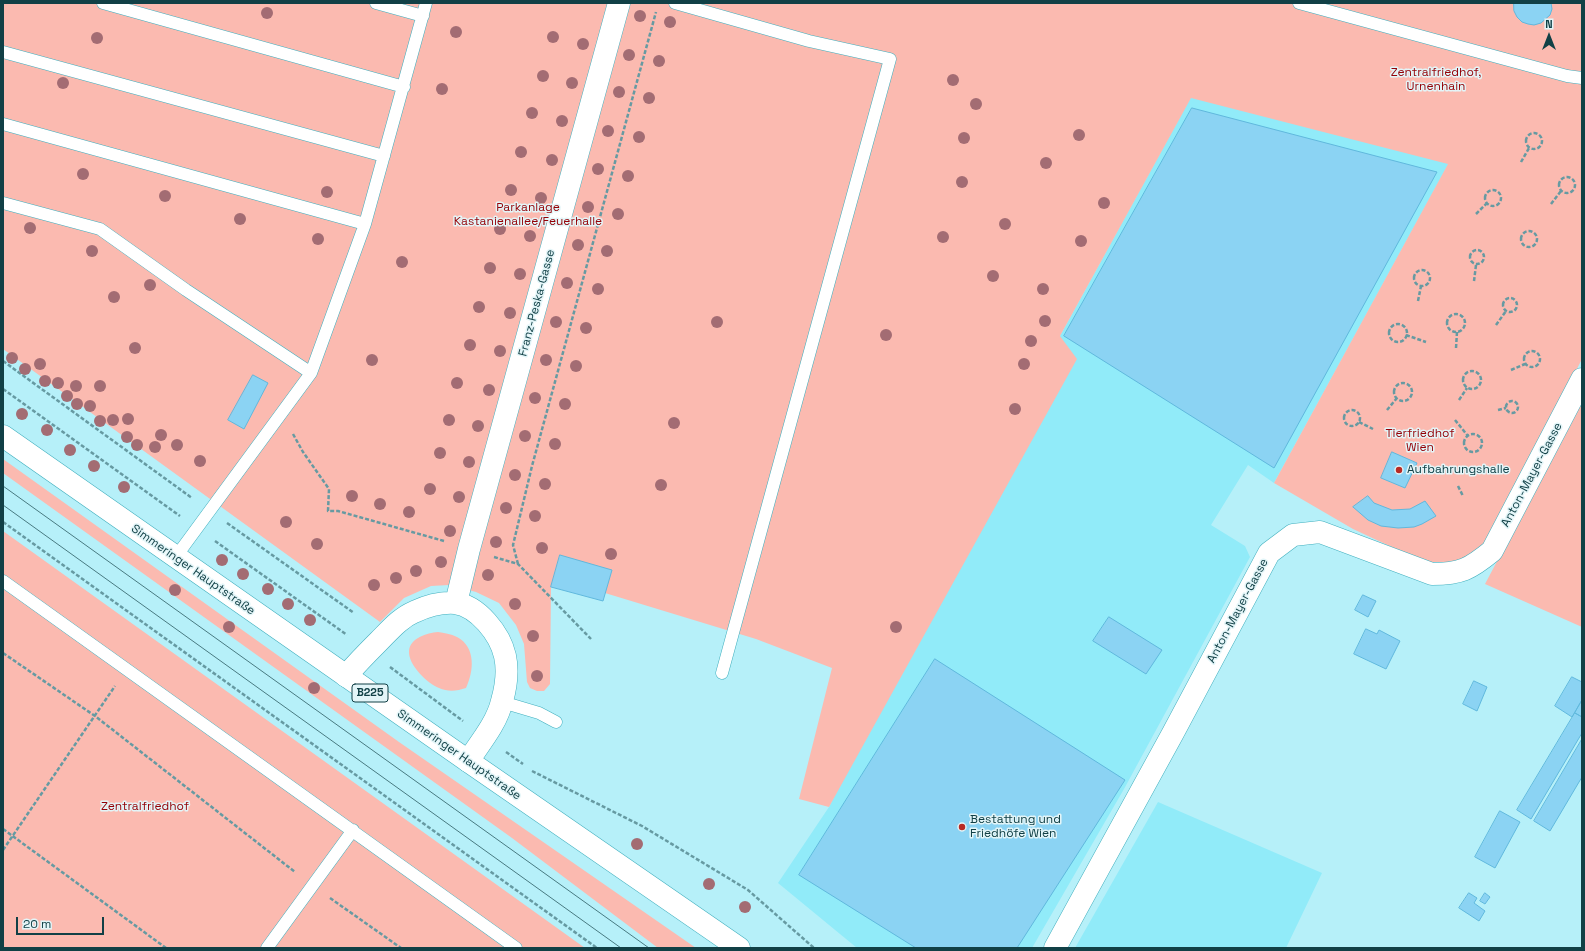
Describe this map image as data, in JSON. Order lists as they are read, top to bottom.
{
  "streets": {
    "street": [
      "Franz-Peska-Gasse",
      "Anton-Mayer-Gasse",
      "Simmeringer Hauptstraße",
      "B225"
    ]
  },
  "parks": [
    "Zentralfriedhof, Urnenhain",
    "Parkanlage Kastanienallee/Feuerhalle",
    "Tierfriedhof Wien",
    "Zentralfriedhof"
  ],
  "places": ["Aufbahrungshalle", "Bestattung und Friedhöfe Wien"],
  "scale_bar": "20 m",
  "north": "top"
}
